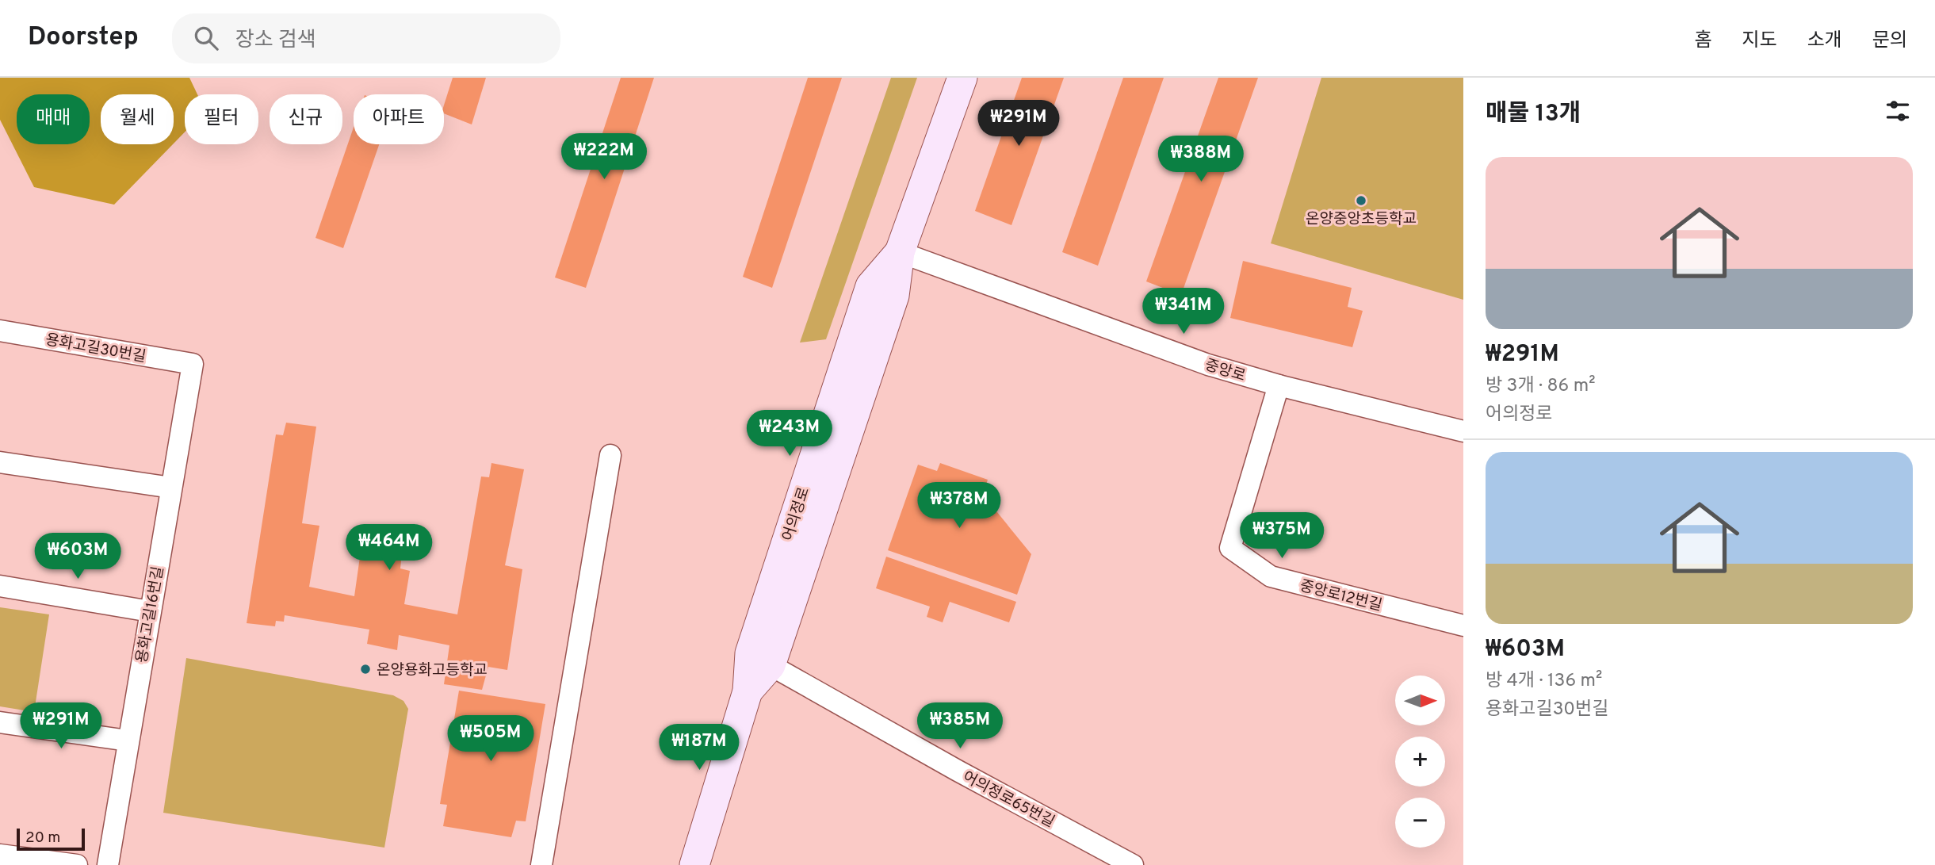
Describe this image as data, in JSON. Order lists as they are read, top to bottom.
{
  "streets": {
    "main road": ["어의정로"],
    "street": [
      "용화고길30번길",
      "중앙로",
      "중앙로12번길",
      "용화고길16번길",
      "어의정로65번길"
    ]
  },
  "crossings": [
    ["용화고길30번길", "용화고길16번길"],
    ["중앙로", "어의정로"],
    ["중앙로", "중앙로12번길"],
    ["어의정로", "어의정로65번길"]
  ],
  "places": ["온양중앙초등학교", "온양용화고등학교"],
  "scale_bar": "20 m",
  "north": "right",
  "page": {
    "header": "Doorstep",
    "search": "장소 검색",
    "nav": [
      "홈",
      "지도",
      "소개",
      "문의"
    ],
    "heading": "매물 13개",
    "chip": [
      "매매",
      "월세",
      "필터",
      "신규",
      "아파트"
    ],
    "price": [
      "₩291M",
      "₩222M",
      "₩388M",
      "₩341M",
      "₩243M",
      "₩378M",
      "₩375M",
      "₩464M",
      "₩603M",
      "₩291M",
      "₩385M",
      "₩505M",
      "₩187M"
    ],
    "list": [
      {
        "name": "₩291M",
        "note": "방 3개 · 86 m² · 어의정로"
      },
      {
        "name": "₩603M",
        "note": "방 4개 · 136 m² · 용화고길30번길"
      }
    ],
    "map_buttons": ["+", "−"],
    "scale": "20 m"
  }
}
